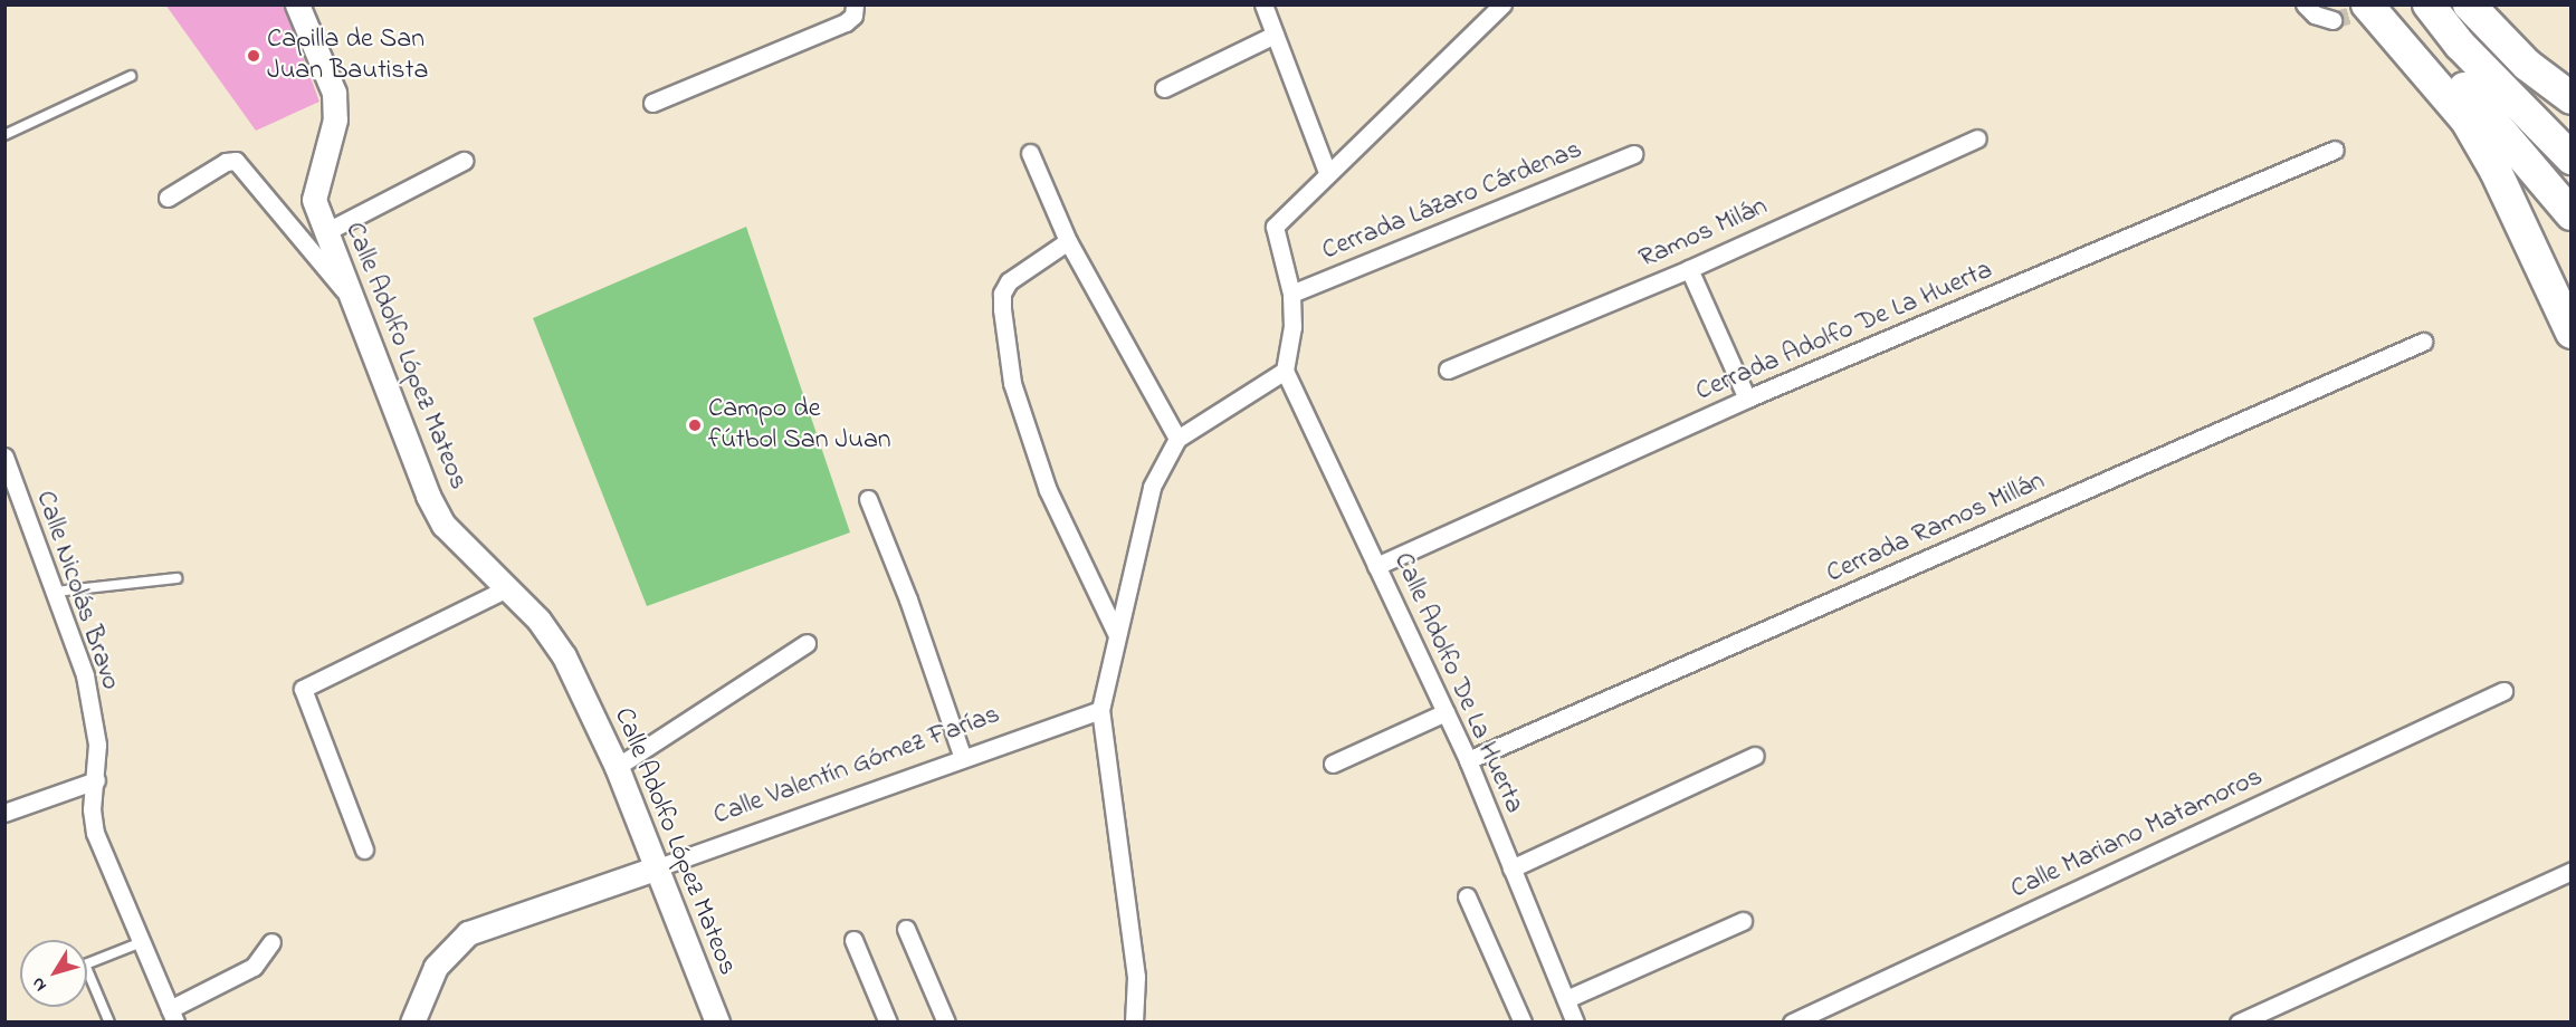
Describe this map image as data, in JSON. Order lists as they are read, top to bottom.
{
  "streets": {
    "main road": ["Calle Adolfo López Mateos", "Calle Valentín Gómez Farías"],
    "street": [
      "Cerrada Lázaro Cárdenas",
      "Ramos Milán",
      "Cerrada Adolfo De La Huerta",
      "Cerrada Ramos Millán",
      "Calle Nicolás Bravo",
      "Calle Adolfo De La Huerta",
      "Calle Mariano Matamoros"
    ]
  },
  "crossings": [
    ["Cerrada Adolfo De La Huerta", "Calle Adolfo De La Huerta"],
    ["Calle Adolfo López Mateos", "Calle Valentín Gómez Farías"],
    ["Cerrada Ramos Millán", "Calle Adolfo De La Huerta"]
  ],
  "places": ["Capilla de San Juan Bautista", "Campo de fútbol San Juan"],
  "north": "bottom left"
}
